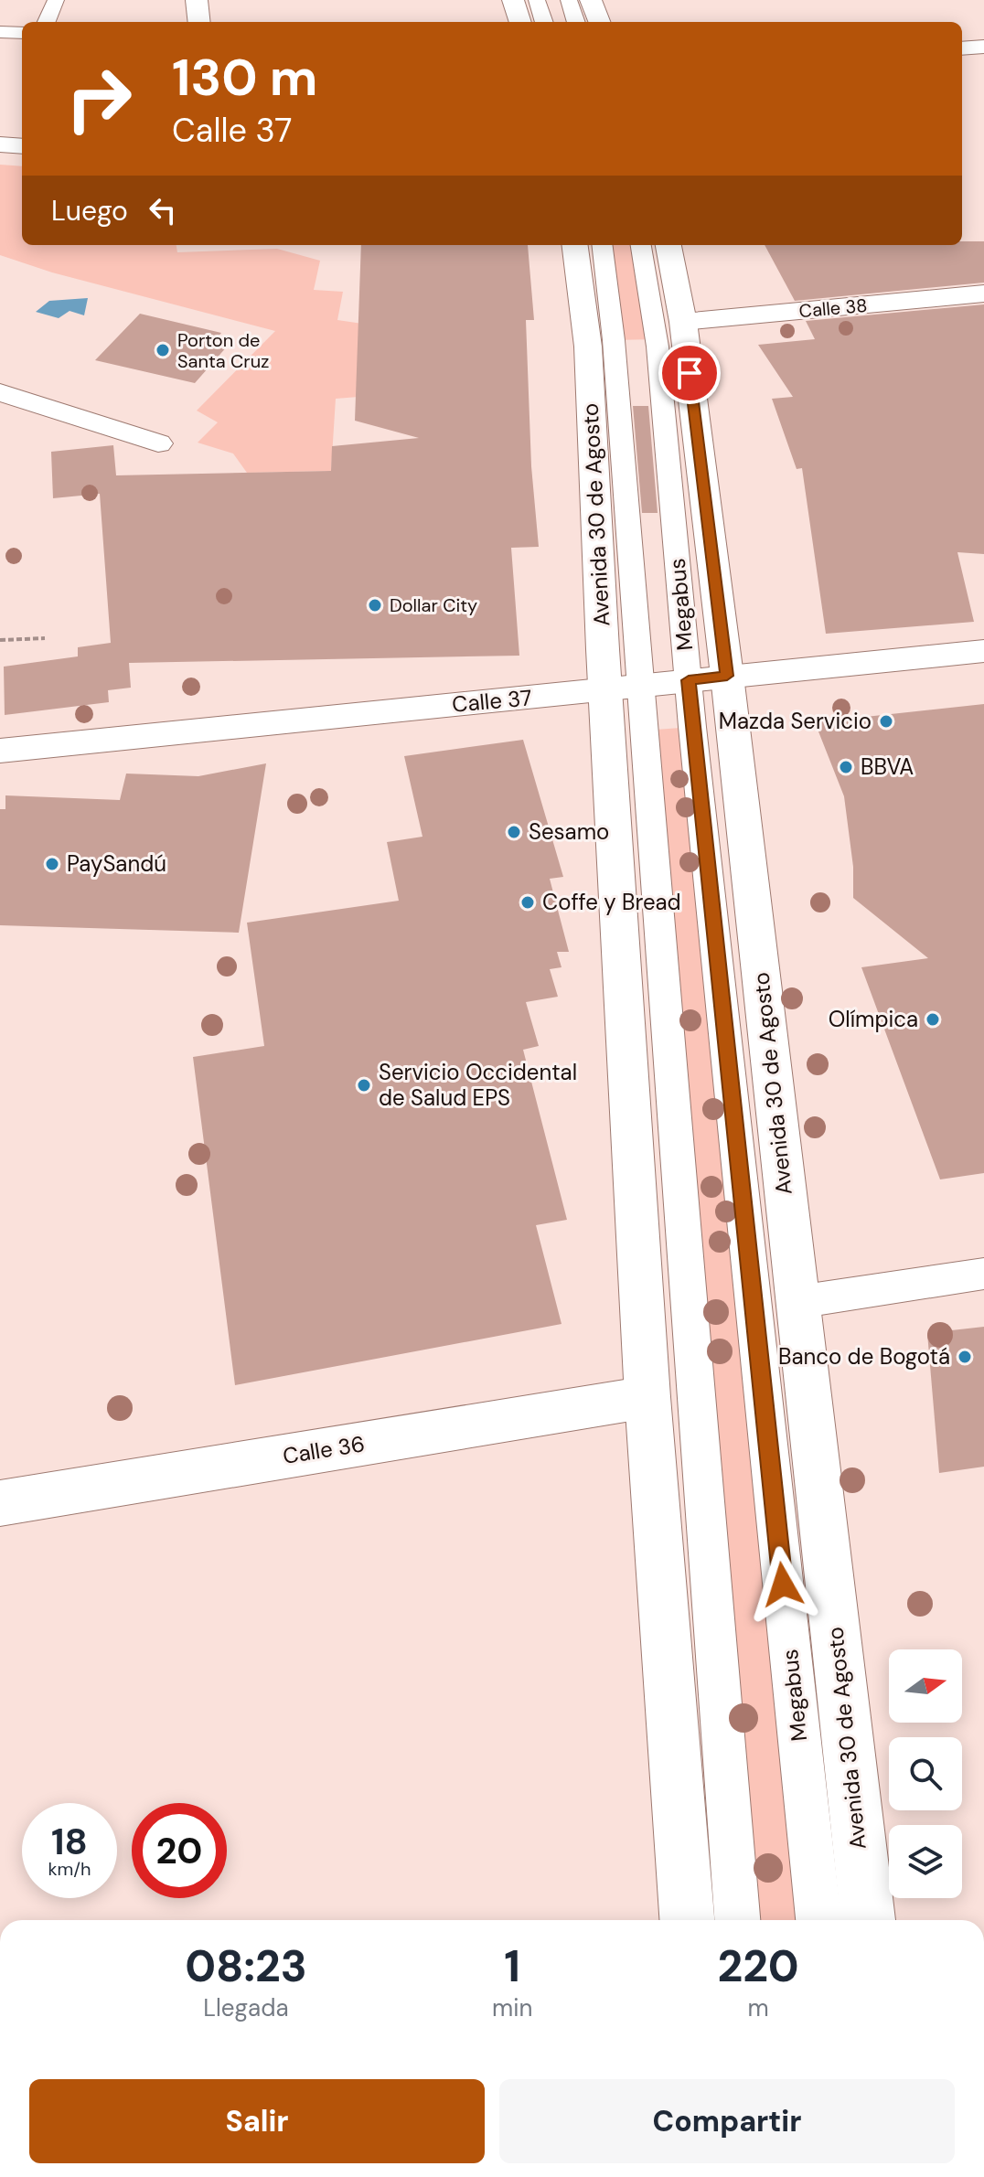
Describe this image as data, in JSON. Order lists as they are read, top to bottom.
{
  "streets": {
    "main road": [
      "Calle 38",
      "Avenida 30 de Agosto",
      "Calle 37",
      "Calle 36"
    ],
    "lane": ["Megabus"]
  },
  "crossings": [
    ["Calle 38", "Avenida 30 de Agosto"],
    ["Avenida 30 de Agosto", "Megabus"],
    ["Avenida 30 de Agosto", "Calle 37"],
    ["Avenida 30 de Agosto", "Calle 36"],
    ["Megabus", "Calle 37"]
  ],
  "places": [
    "Porton de Santa Cruz",
    "Dollar City",
    "Mazda Servicio",
    "BBVA",
    "Sesamo",
    "PaySandú",
    "Coffe y Bread",
    "Olímpica",
    "Servicio Occidental de Salud EPS",
    "Banco de Bogotá"
  ],
  "north": "right",
  "page": {
    "turn": ["130 m", "Calle 37"],
    "then": "Luego",
    "speed": "18 km/h",
    "limit": "20",
    "eta": [
      "08:23",
      "Llegada",
      "1",
      "min",
      "220",
      "m"
    ],
    "buttons": ["Salir", "Compartir"]
  }
}
